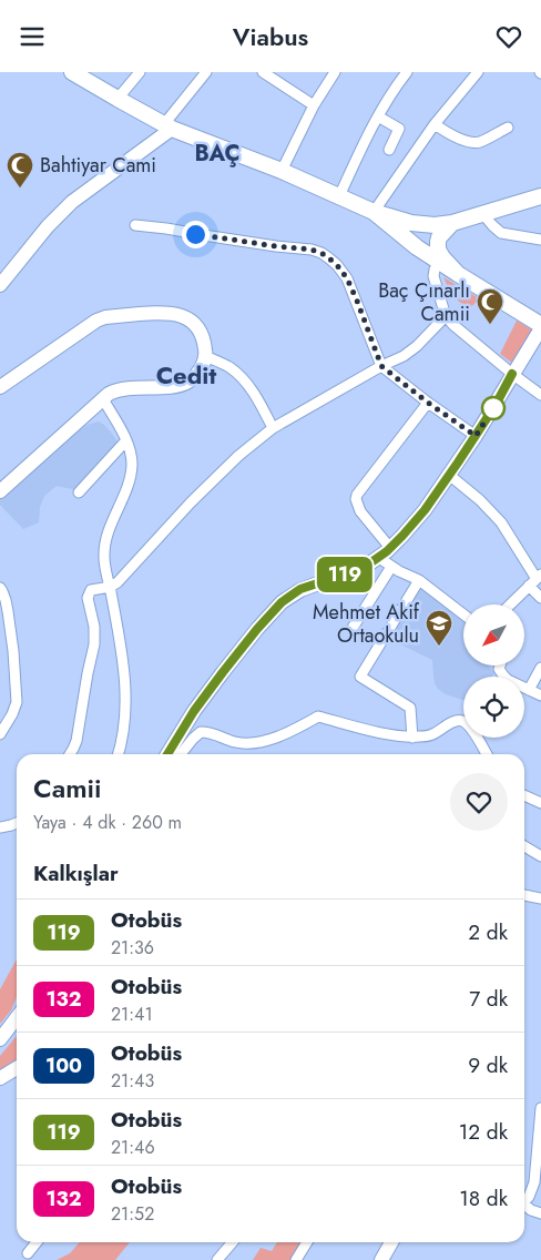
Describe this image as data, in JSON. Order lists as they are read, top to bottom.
{
  "districts": ["BAÇ", "Cedit"],
  "places": {
    "mosque": ["Bahtiyar Cami", "Baç Çınarlı Camii"],
    "school or university": ["Mehmet Akif Ortaokulu"]
  },
  "lines": ["bus line 119"],
  "north": "bottom left",
  "page": {
    "header": "Viabus",
    "on_map": "119",
    "heading": [
      ["Camii", "Yaya · 4 dk · 260 m"],
      "Kalkışlar"
    ],
    "list": [
      {
        "mark": "119",
        "name": "Otobüs",
        "note": "21:36",
        "value": "2 dk"
      },
      {
        "mark": "132",
        "name": "Otobüs",
        "note": "21:41",
        "value": "7 dk"
      },
      {
        "mark": "100",
        "name": "Otobüs",
        "note": "21:43",
        "value": "9 dk"
      },
      {
        "mark": "119",
        "name": "Otobüs",
        "note": "21:46",
        "value": "12 dk"
      },
      {
        "mark": "132",
        "name": "Otobüs",
        "note": "21:52",
        "value": "18 dk"
      }
    ]
  }
}
